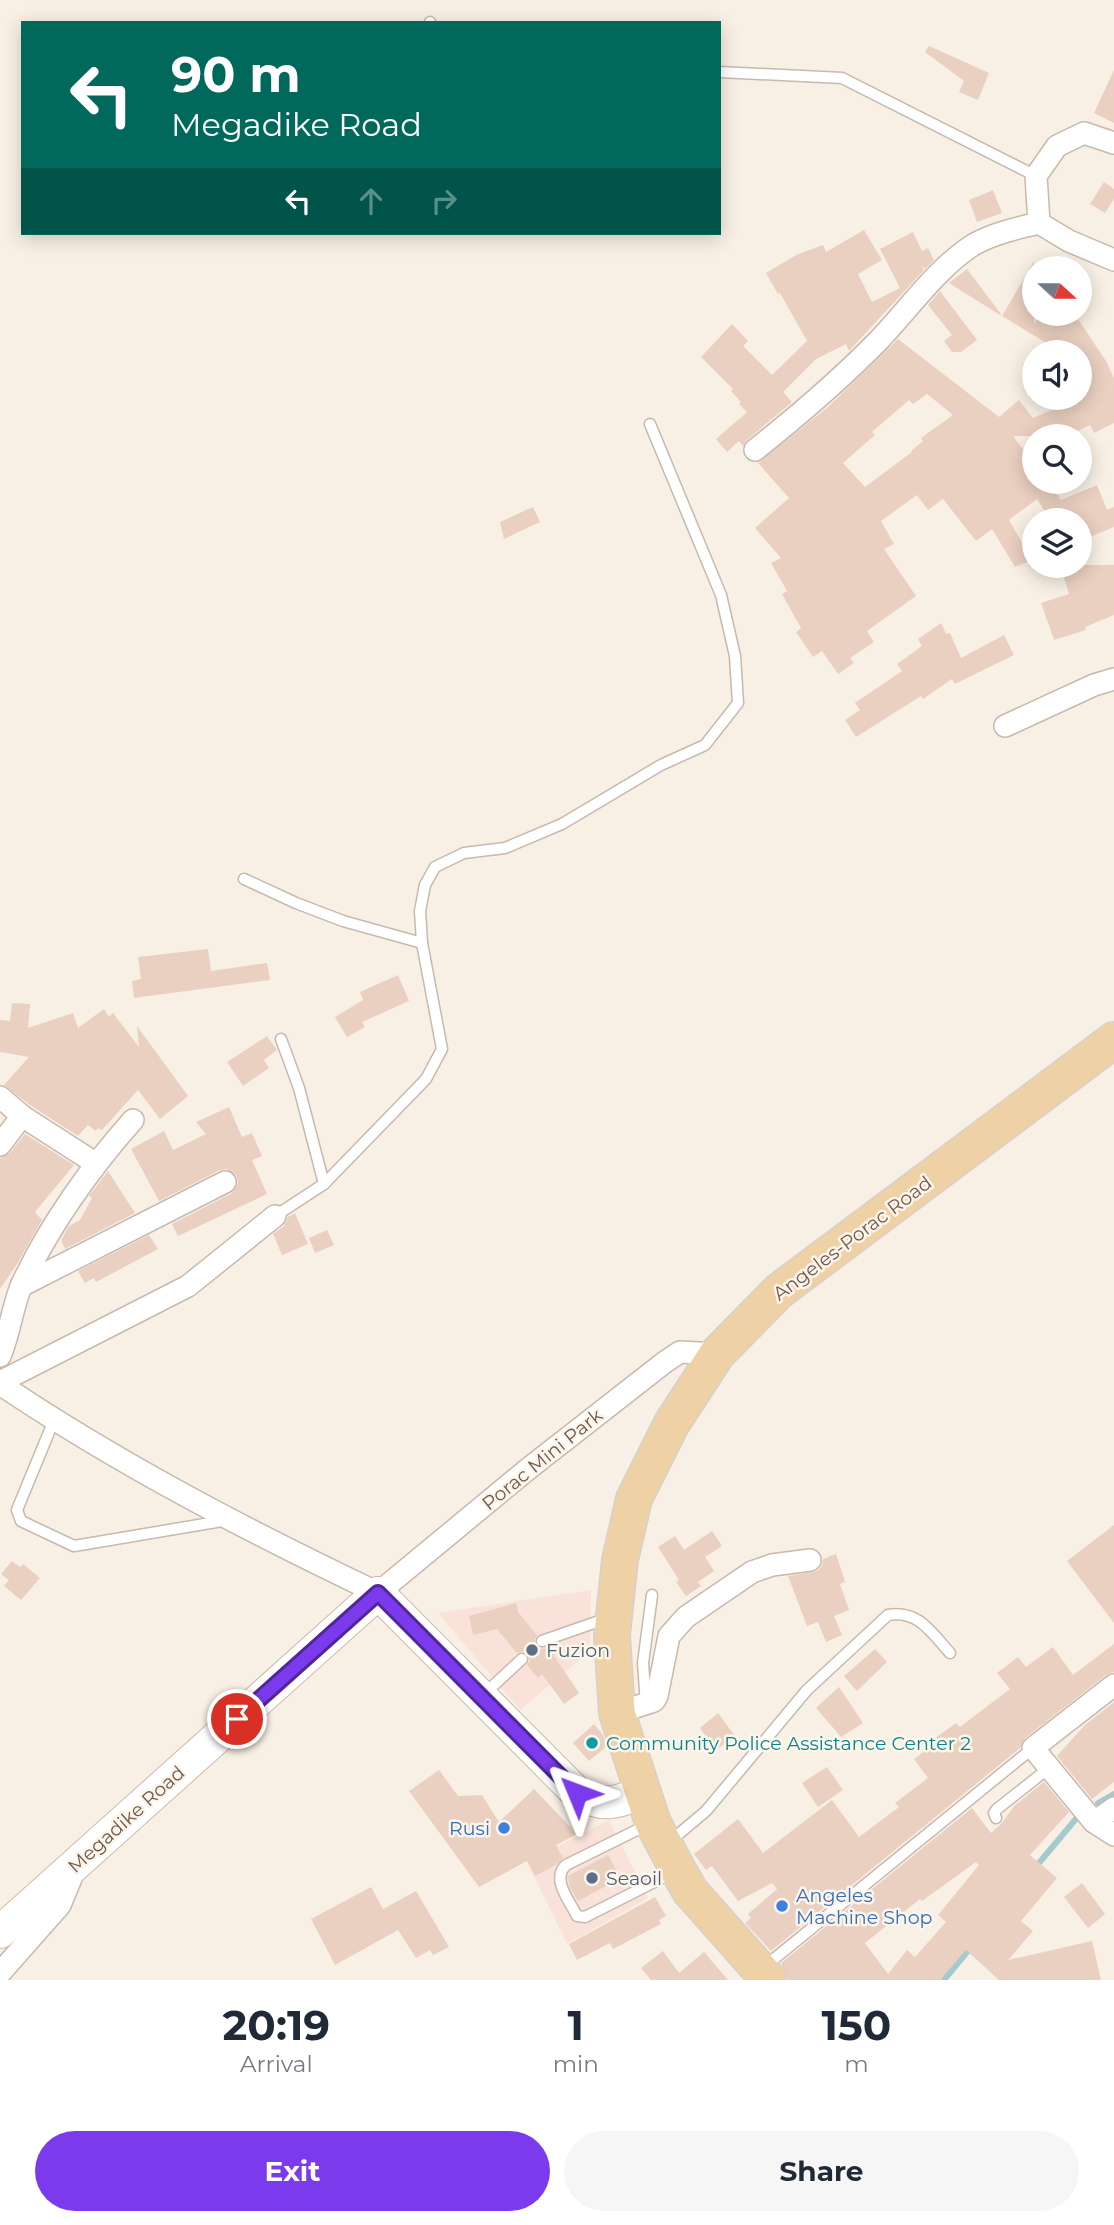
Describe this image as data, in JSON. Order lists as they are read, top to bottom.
{
  "streets": {
    "main road": ["Angeles-Porac Road", "Megadike Road"],
    "street": ["Porac Mini Park"]
  },
  "crossings": [
    ["Angeles-Porac Road", "Porac Mini Park"],
    ["Porac Mini Park", "Megadike Road"]
  ],
  "places": [
    "Fuzion",
    "Community Police Assistance Center 2",
    "Rusi",
    "Seaoil",
    "Angeles Machine Shop"
  ],
  "north": "right",
  "page": {
    "turn": ["90 m", "Megadike Road"],
    "eta": [
      "20:19",
      "Arrival",
      "1",
      "min",
      "150",
      "m"
    ],
    "buttons": ["Exit", "Share"]
  }
}
